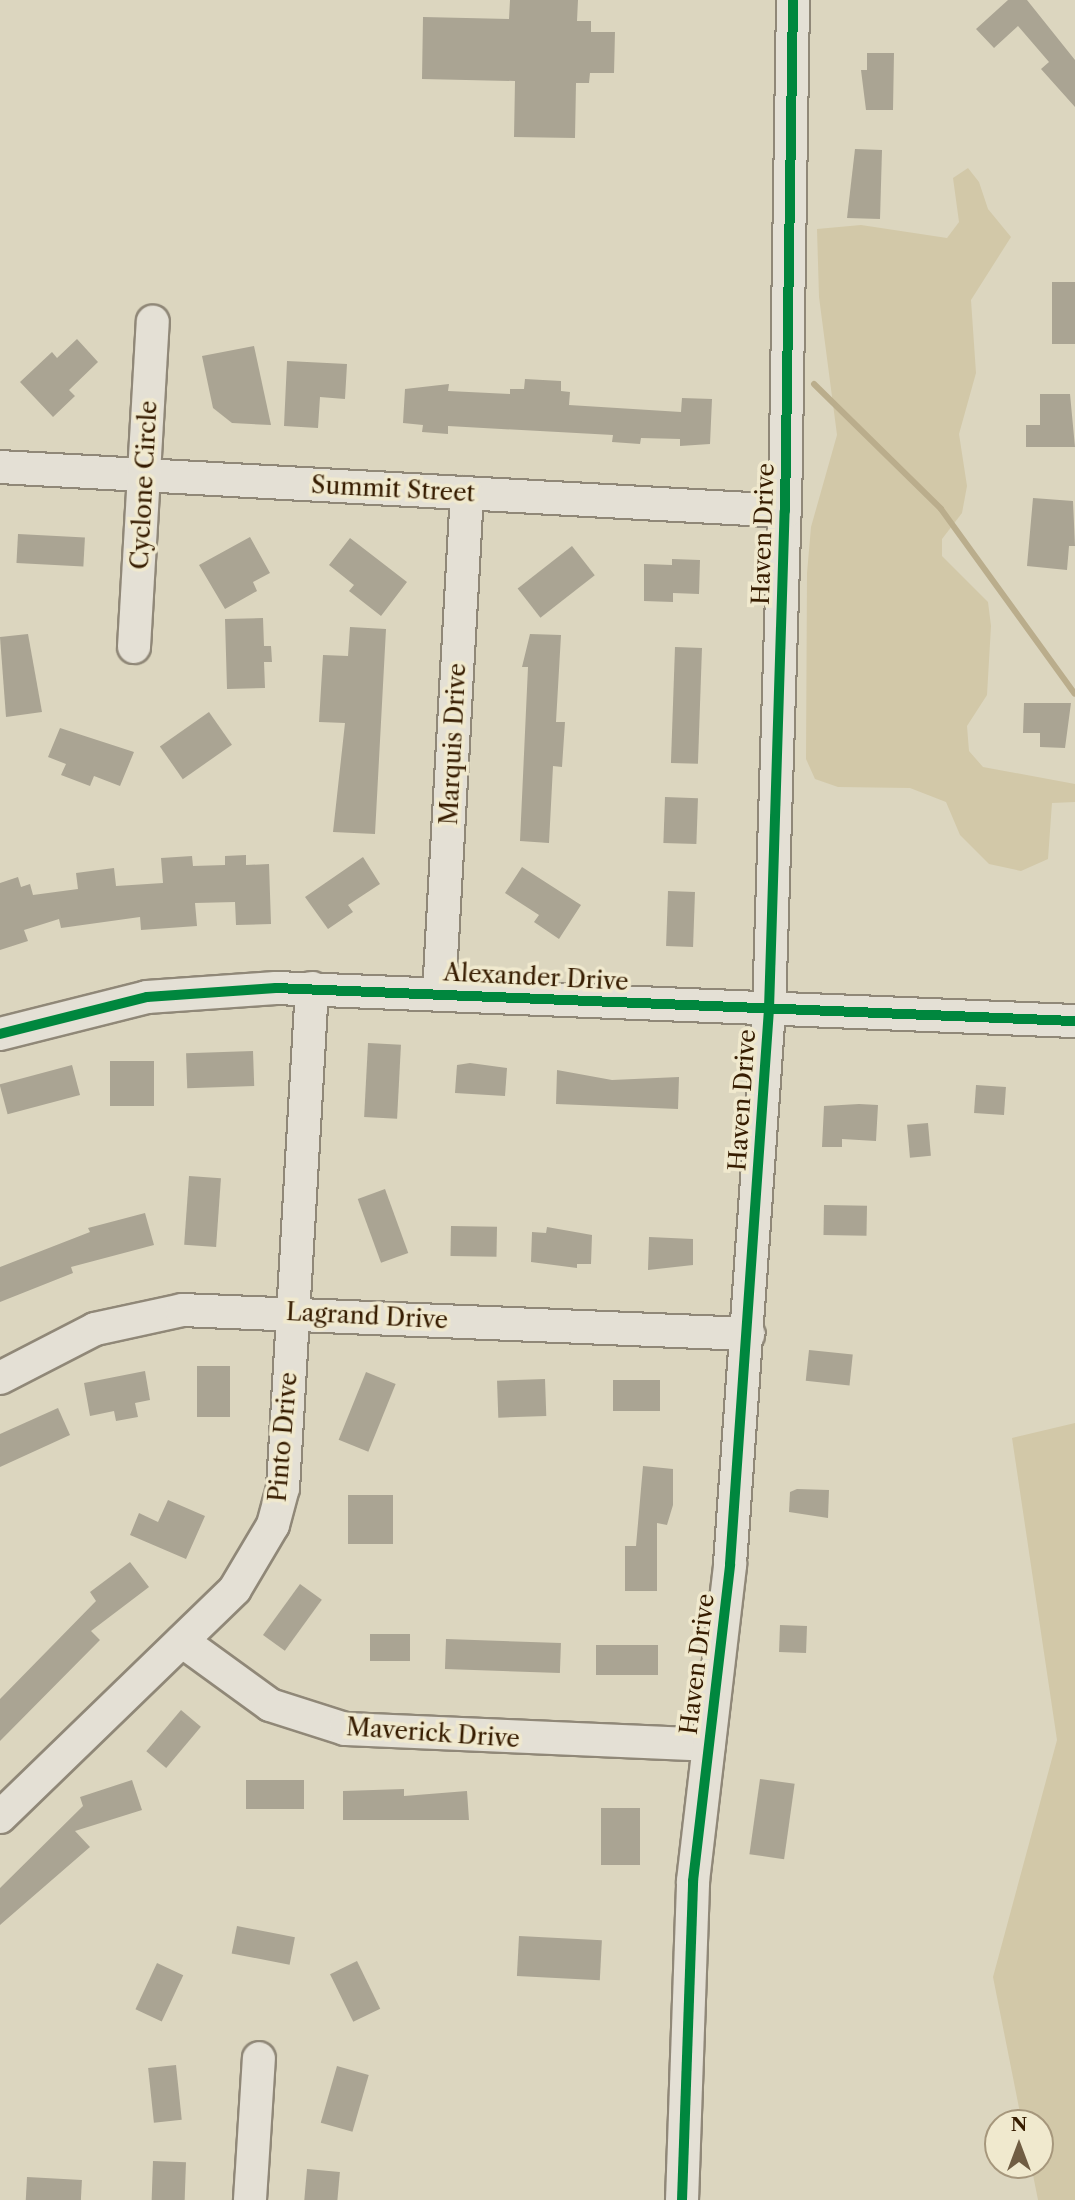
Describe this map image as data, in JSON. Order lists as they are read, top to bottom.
{
  "streets": {
    "street": [
      "Cyclone Circle",
      "Summit Street",
      "Haven Drive",
      "Marquis Drive",
      "Alexander Drive",
      "Lagrand Drive",
      "Pinto Drive",
      "Maverick Drive"
    ]
  },
  "crossings": [
    ["Cyclone Circle", "Summit Street"],
    ["Summit Street", "Haven Drive"],
    ["Summit Street", "Marquis Drive"],
    ["Haven Drive", "Alexander Drive"],
    ["Haven Drive", "Lagrand Drive"],
    ["Haven Drive", "Maverick Drive"],
    ["Marquis Drive", "Alexander Drive"],
    ["Alexander Drive", "Pinto Drive"],
    ["Lagrand Drive", "Pinto Drive"],
    ["Pinto Drive", "Maverick Drive"]
  ],
  "north": "top"
}
